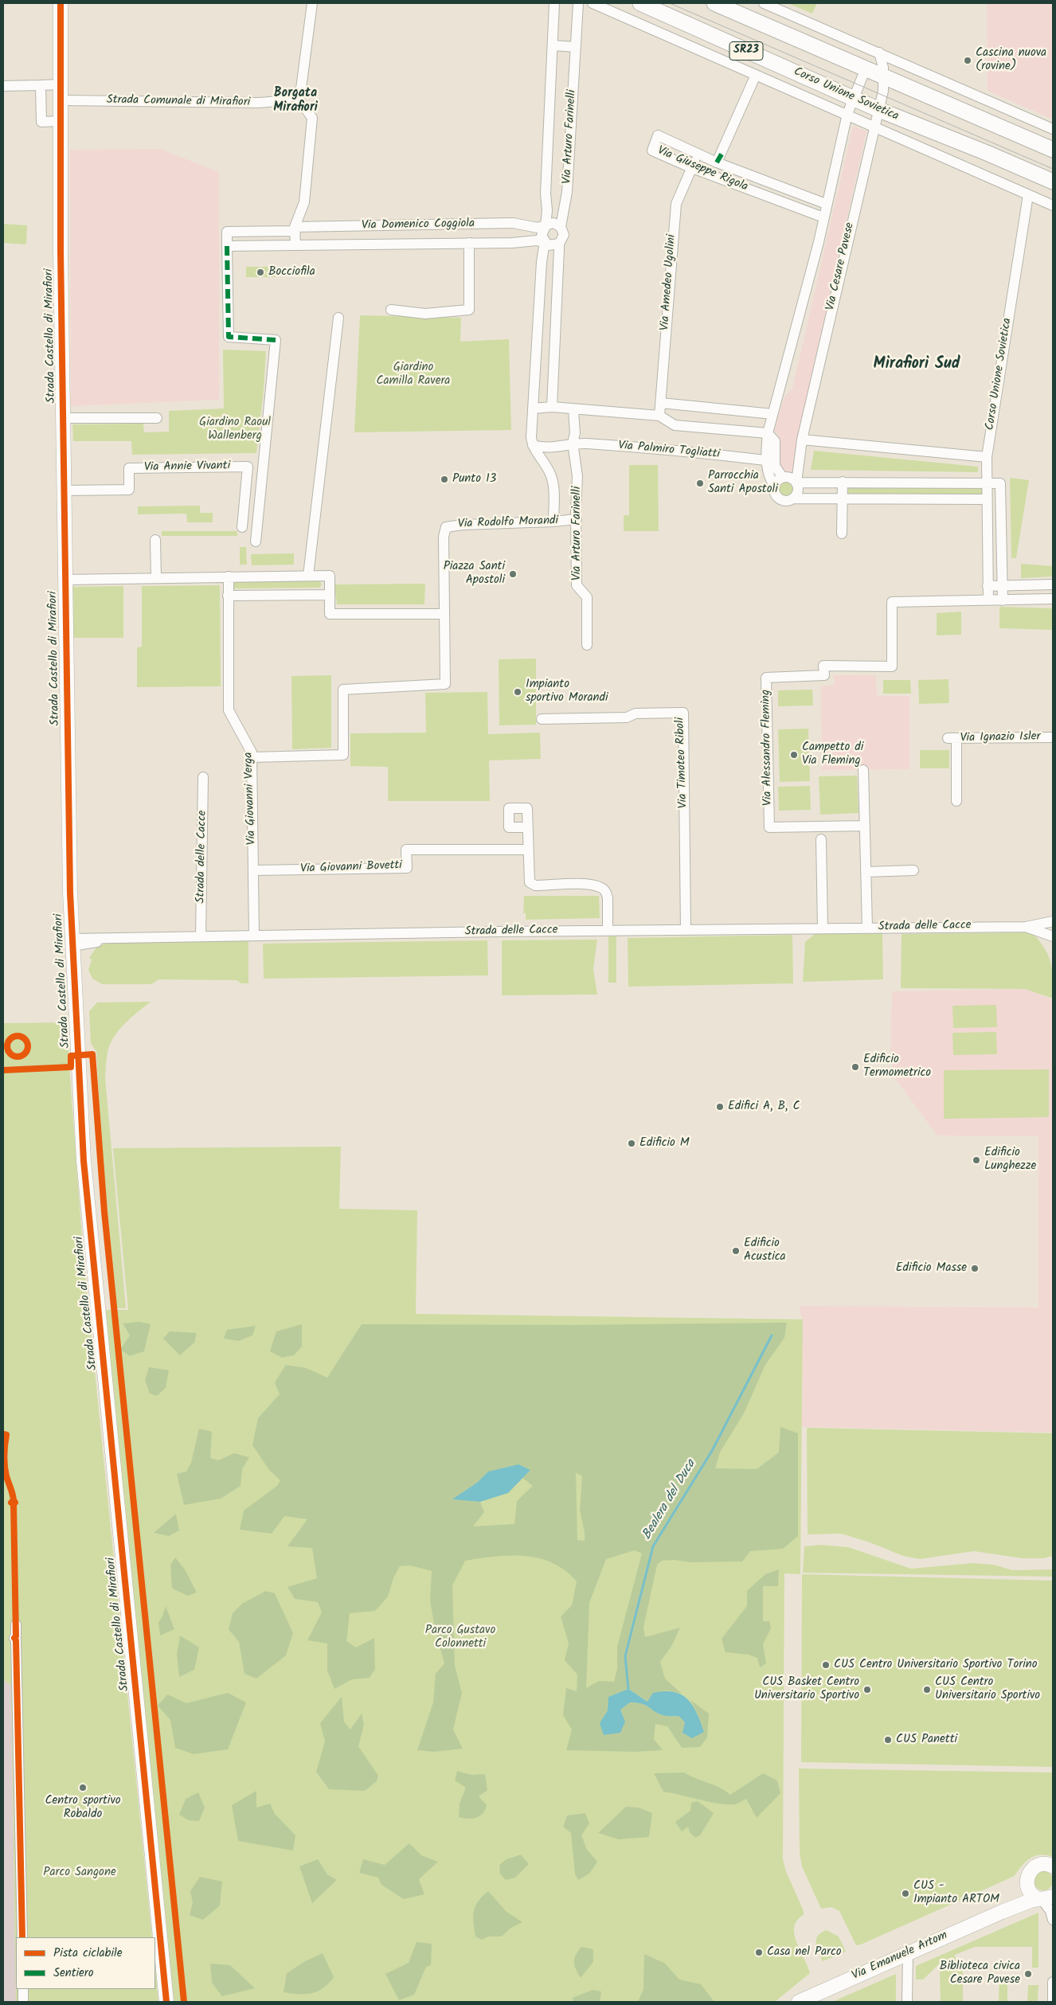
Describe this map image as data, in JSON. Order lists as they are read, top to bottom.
{
  "streets": {
    "main road": ["SR23", "Corso Unione Sovietica"],
    "street": [
      "Strada Comunale di Mirafiori",
      "Via Arturo Farinelli",
      "Via Giuseppe Rigola",
      "Via Domenico Coggiola",
      "Via Cesare Pavese",
      "Via Amedeo Ugolini",
      "Strada Castello di Mirafiori",
      "Via Palmiro Togliatti",
      "Via Annie Vivanti",
      "Via Rodolfo Morandi",
      "Via Ignazio Isler",
      "Via Alessandro Fleming",
      "Via Timoteo Riboli",
      "Via Giovanni Verga",
      "Strada delle Cacce",
      "Via Giovanni Bovetti",
      "Via Emanuele Artom"
    ]
  },
  "crossings": [
    ["SR23", "Via Cesare Pavese"],
    ["Corso Unione Sovietica", "Via Cesare Pavese"],
    ["Strada Comunale di Mirafiori", "Strada Castello di Mirafiori"],
    ["Via Arturo Farinelli", "Via Domenico Coggiola"],
    ["Via Arturo Farinelli", "Via Palmiro Togliatti"],
    ["Via Arturo Farinelli", "Via Rodolfo Morandi"],
    ["Via Giuseppe Rigola", "Via Amedeo Ugolini"],
    ["Strada Castello di Mirafiori", "Via Annie Vivanti"],
    ["Strada Castello di Mirafiori", "Strada delle Cacce"],
    ["Via Timoteo Riboli", "Strada delle Cacce"],
    ["Via Giovanni Verga", "Strada delle Cacce"],
    ["Via Giovanni Verga", "Via Giovanni Bovetti"]
  ],
  "districts": ["Borgata Mirafiori", "Mirafiori Sud"],
  "water": ["Bealera del Duca"],
  "parks": [
    "Giardino Camilla Ravera",
    "Giardino Raoul Wallenberg",
    "Parco Gustavo Colonnetti",
    "Parco Sangone"
  ],
  "places": [
    "Cascina nuova (rovine)",
    "Bocciofila",
    "Punto 13",
    "Parrocchia Santi Apostoli",
    "Piazza Santi Apostoli",
    "Impianto sportivo Morandi",
    "Campetto di Via Fleming",
    "Edificio Termometrico",
    "Edifici A, B, C",
    "Edificio M",
    "Edificio Lunghezze",
    "Edificio Acustica",
    "Edificio Masse",
    "CUS Centro Universitario Sportivo Torino",
    "CUS Basket Centro Universitario Sportivo",
    "CUS Centro Universitario Sportivo",
    "CUS Panetti",
    "Centro sportivo Robaldo",
    "CUS - Impianto ARTOM",
    "Casa nel Parco",
    "Biblioteca civica Cesare Pavese"
  ],
  "legend": ["Pista ciclabile", "Sentiero"]
}
